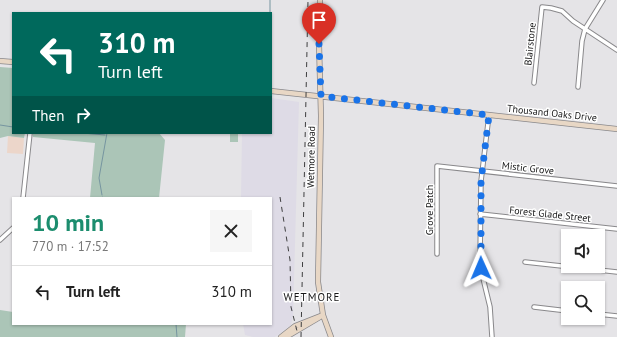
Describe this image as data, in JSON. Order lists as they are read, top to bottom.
{
  "streets": {
    "main road": ["Thousand Oaks Drive", "Wetmore Road"],
    "street": [
      "Blairstone",
      "Mistic Grove",
      "Grove Patch",
      "Forest Glade Street"
    ]
  },
  "crossings": [
    ["Thousand Oaks Drive", "Wetmore Road"],
    ["Mistic Grove", "Grove Patch"]
  ],
  "districts": ["WETMORE"],
  "page": {
    "turn": ["310 m", "Turn left"],
    "then": "Then",
    "heading": ["10 min", "770 m · 17:52"],
    "list": [
      {
        "name": "Turn left",
        "value": "310 m"
      }
    ]
  }
}
